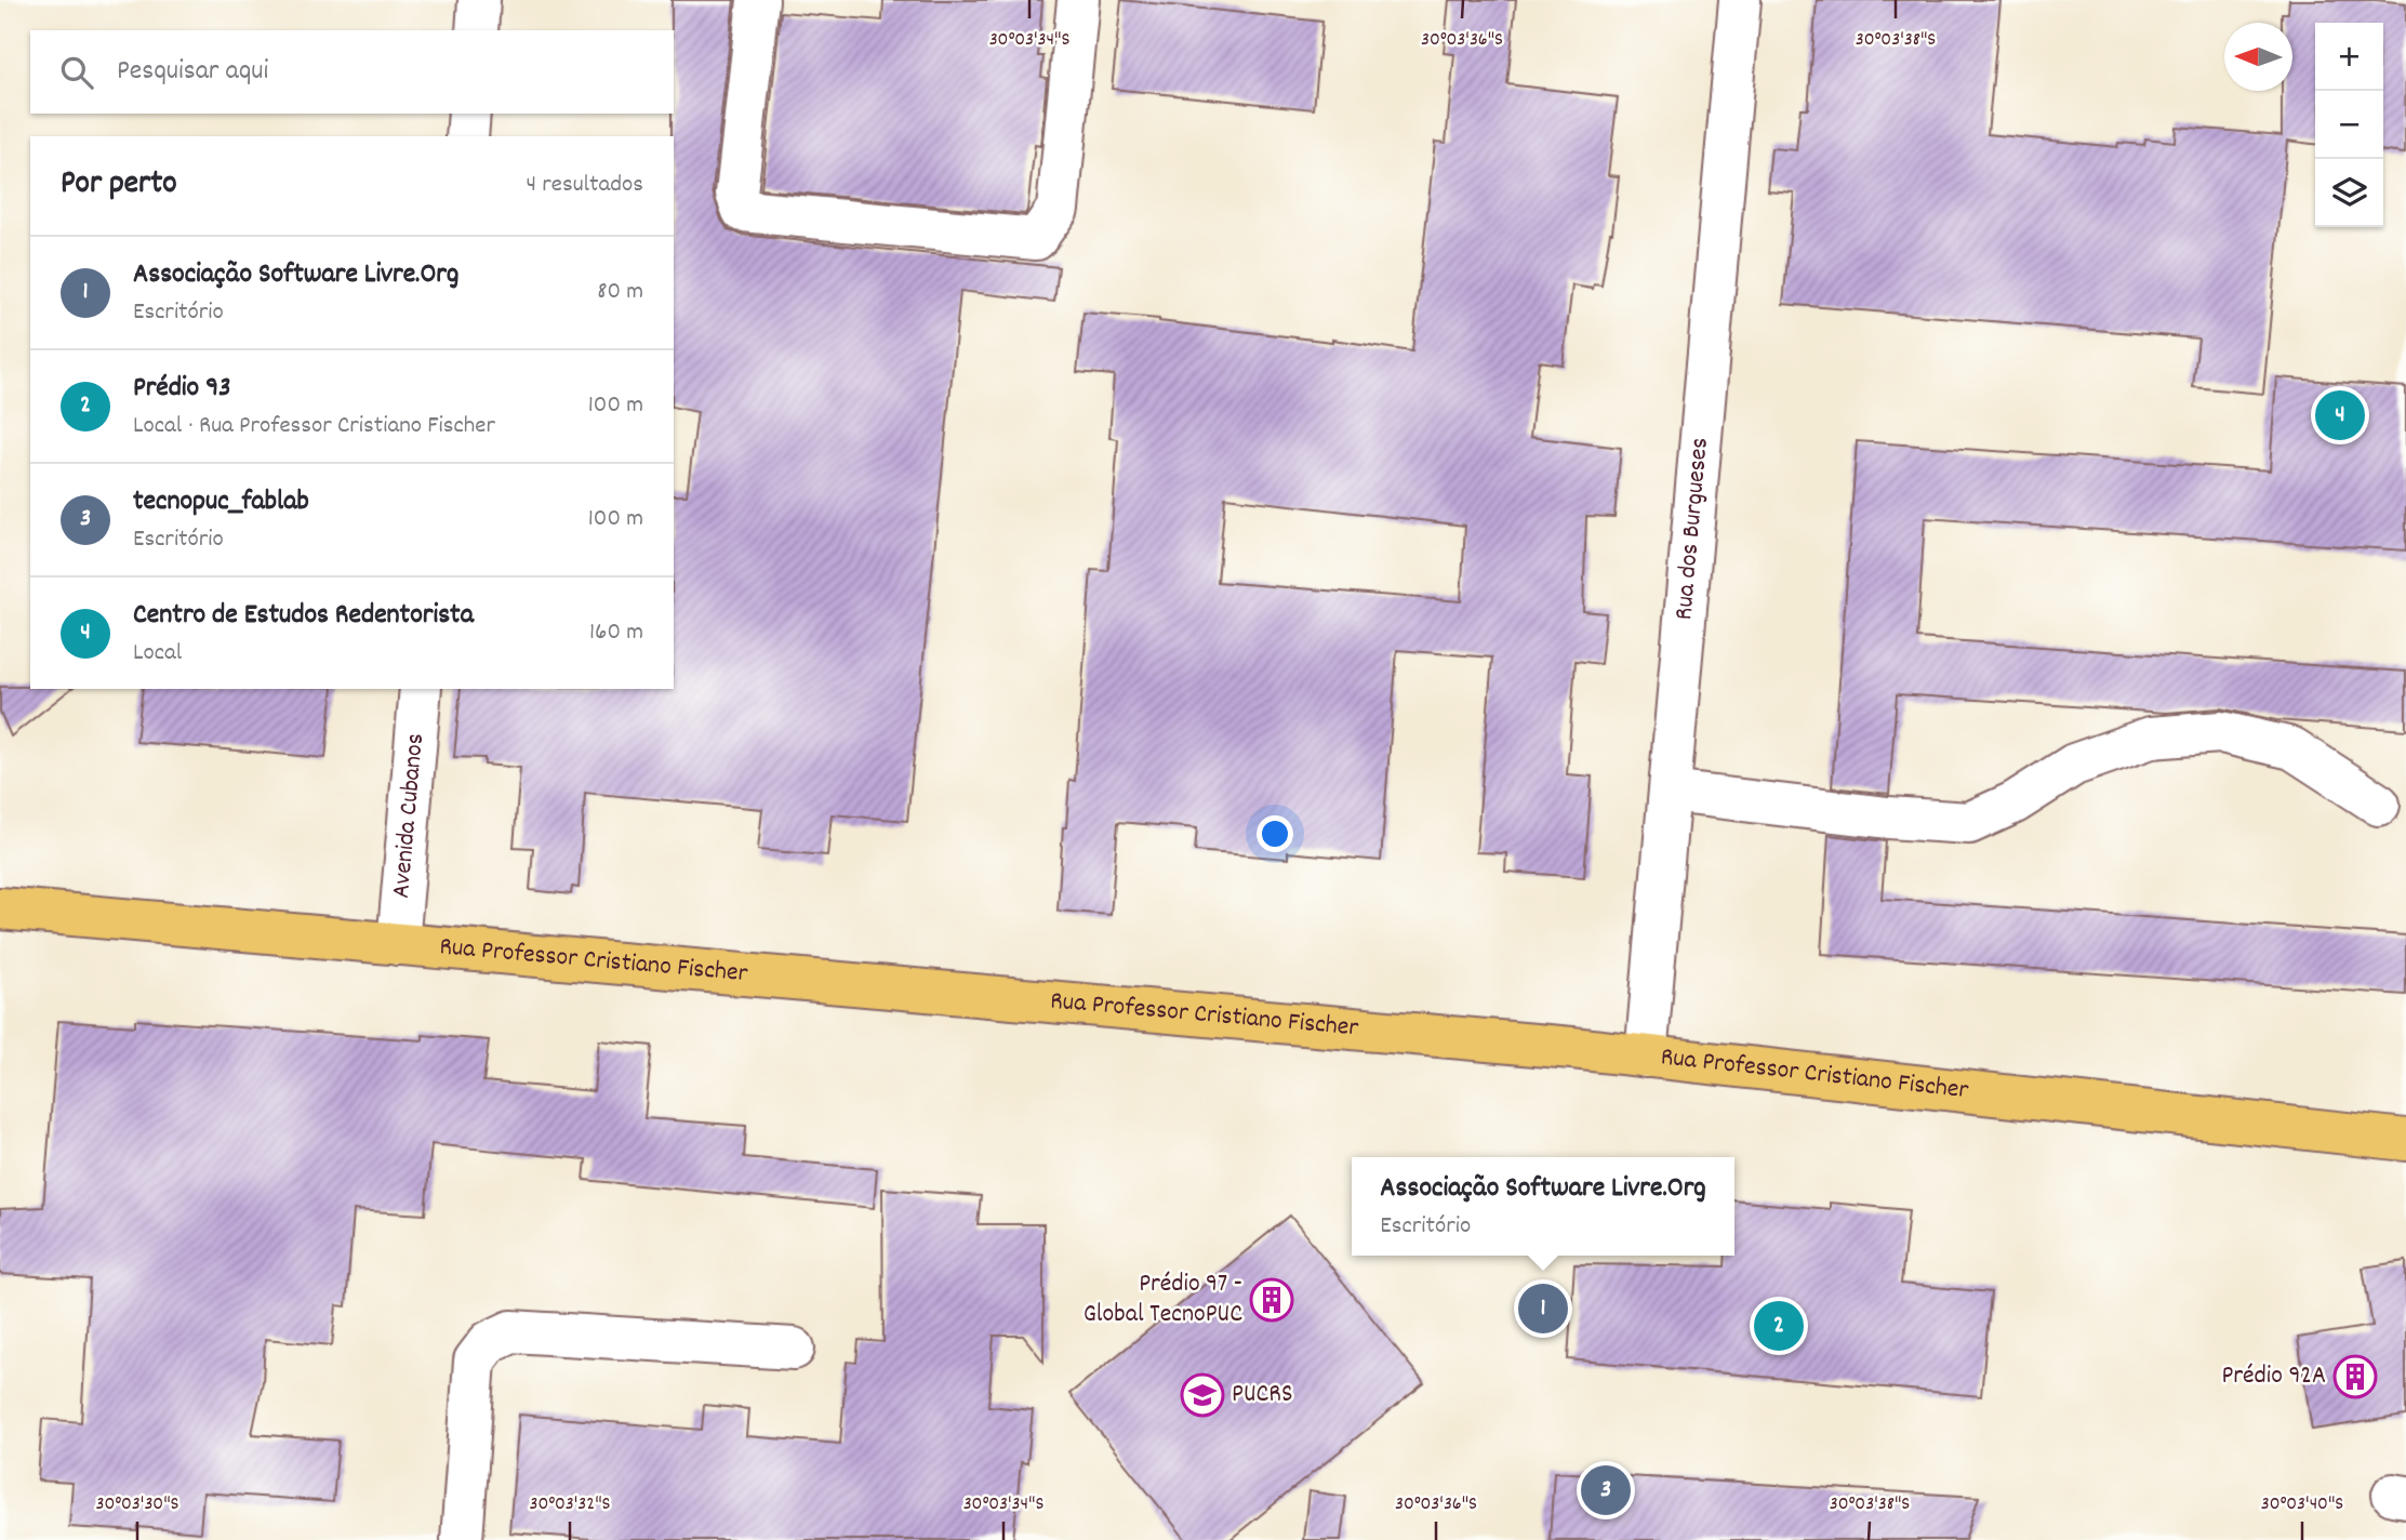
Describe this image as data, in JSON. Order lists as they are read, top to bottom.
{
  "streets": {
    "main road": ["Rua Professor Cristiano Fischer"],
    "street": ["Rua dos Burgueses", "Avenida Cubanos"]
  },
  "crossings": [
    ["Rua dos Burgueses", "Rua Professor Cristiano Fischer"],
    ["Avenida Cubanos", "Rua Professor Cristiano Fischer"]
  ],
  "places": {
    "building": ["Prédio 97 - Global TecnoPUC", "Prédio 92A"],
    "school or university": ["PUCRS"]
  },
  "north": "left",
  "page": {
    "map_buttons": ["+", "−"],
    "search": "Pesquisar aqui",
    "heading": ["Por perto", "4 resultados"],
    "list": [
      {
        "mark": "1",
        "name": "Associação Software Livre.Org",
        "note": "Escritório",
        "value": "80 m"
      },
      {
        "mark": "2",
        "name": "Prédio 93",
        "note": "Local · Rua Professor Cristiano Fischer",
        "value": "100 m"
      },
      {
        "mark": "3",
        "name": "tecnopuc_fablab",
        "note": "Escritório",
        "value": "100 m"
      },
      {
        "mark": "4",
        "name": "Centro de Estudos Redentorista",
        "note": "Local",
        "value": "160 m"
      }
    ],
    "pins": [
      "4",
      "1",
      "2",
      "3"
    ],
    "popup": ["Associação Software Livre.Org", "Escritório"]
  },
  "coordinates": [
    "30°03'34\"S",
    "30°03'36\"S",
    "30°03'38\"S",
    "30°03'30\"S",
    "30°03'32\"S",
    "30°03'40\"S"
  ]
}
